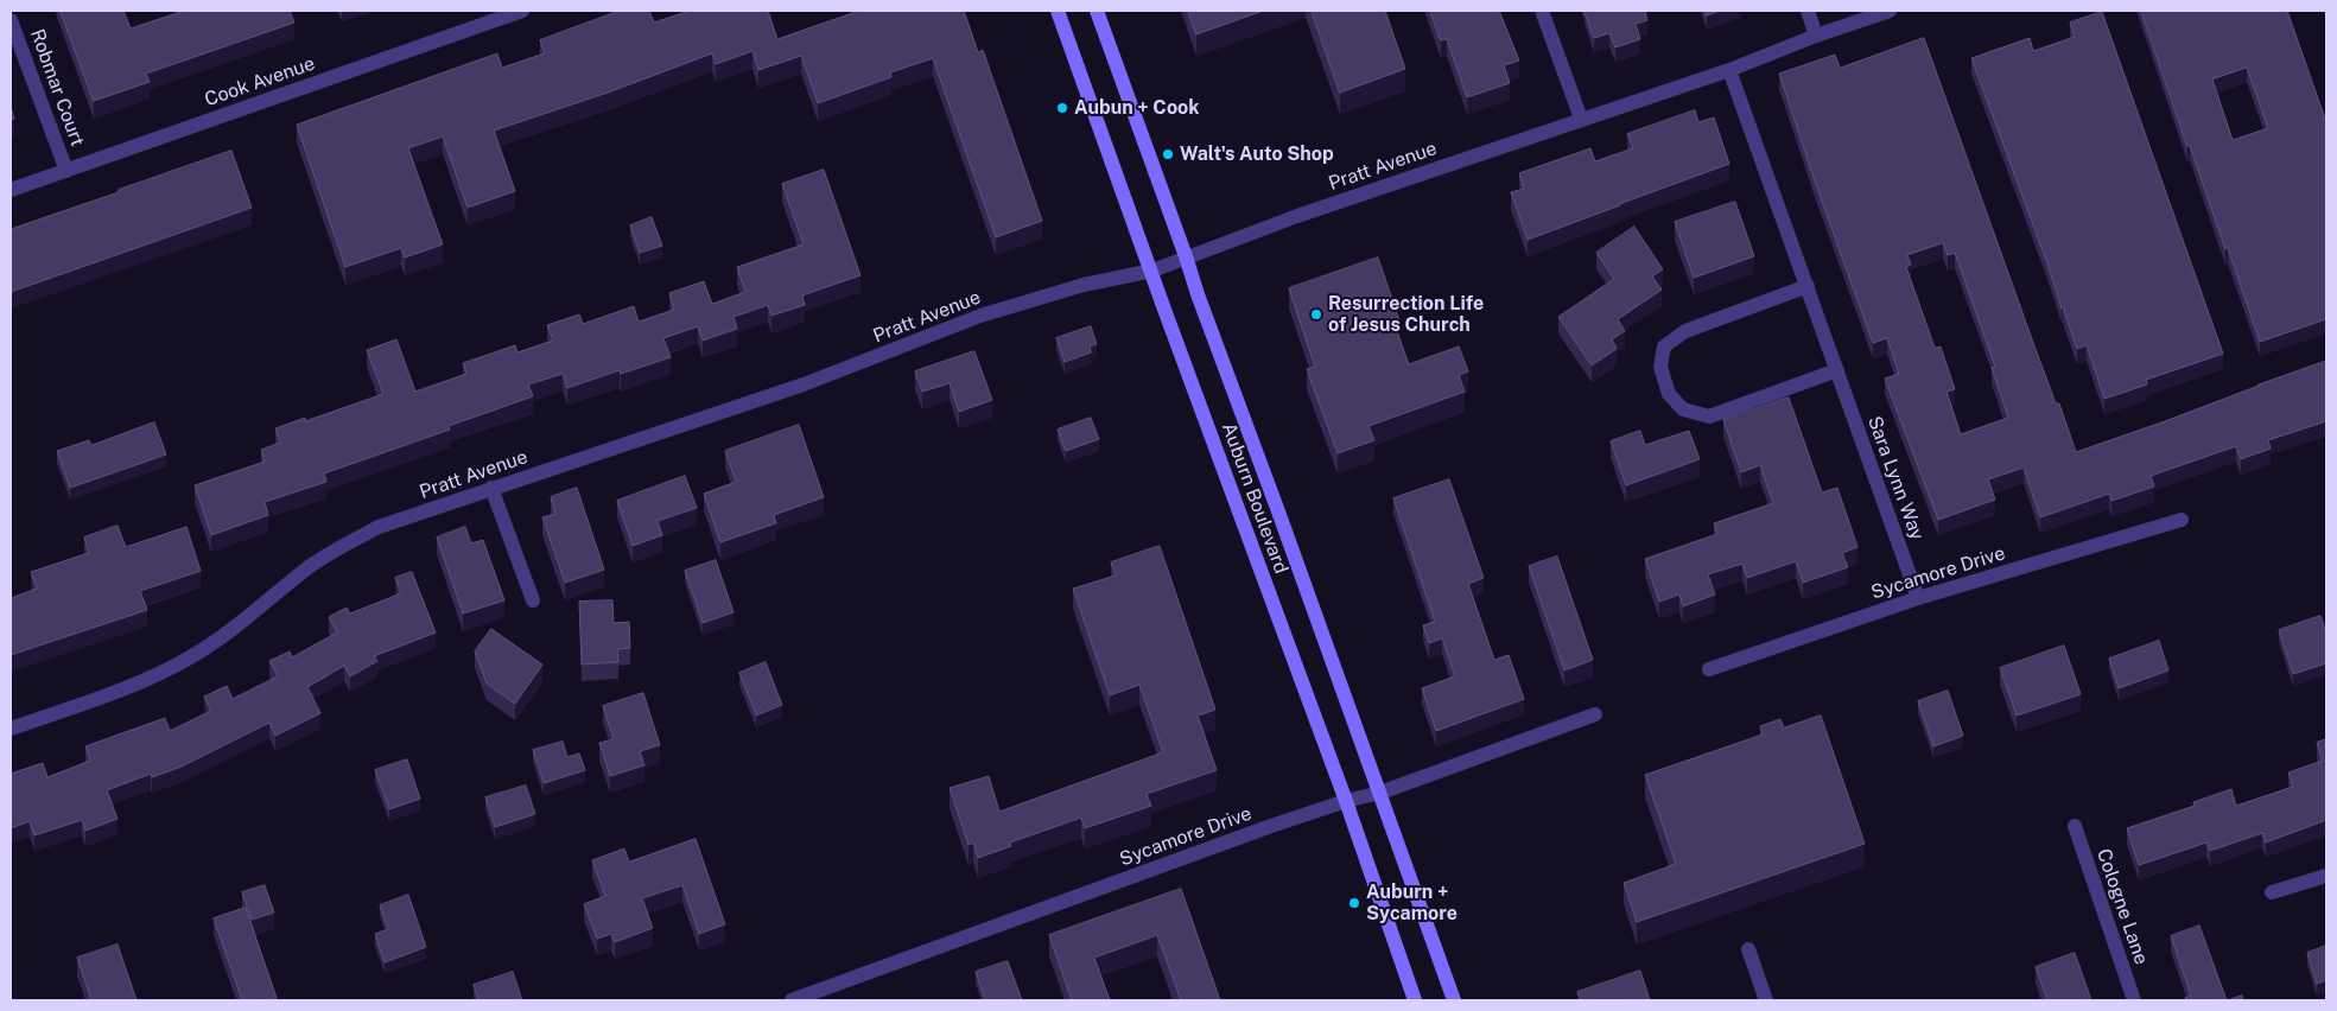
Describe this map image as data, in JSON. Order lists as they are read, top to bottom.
{
  "streets": {
    "main road": ["Auburn Boulevard"],
    "street": [
      "Cook Avenue",
      "Robmar Court",
      "Pratt Avenue",
      "Sara Lynn Way",
      "Sycamore Drive",
      "Cologne Lane"
    ]
  },
  "crossings": [
    ["Cook Avenue", "Robmar Court"],
    ["Pratt Avenue", "Sara Lynn Way"],
    ["Pratt Avenue", "Auburn Boulevard"],
    ["Sara Lynn Way", "Sycamore Drive"],
    ["Auburn Boulevard", "Sycamore Drive"]
  ],
  "places": [
    "Aubun + Cook",
    "Walt's Auto Shop",
    "Resurrection Life of Jesus Church",
    "Auburn + Sycamore"
  ]
}
